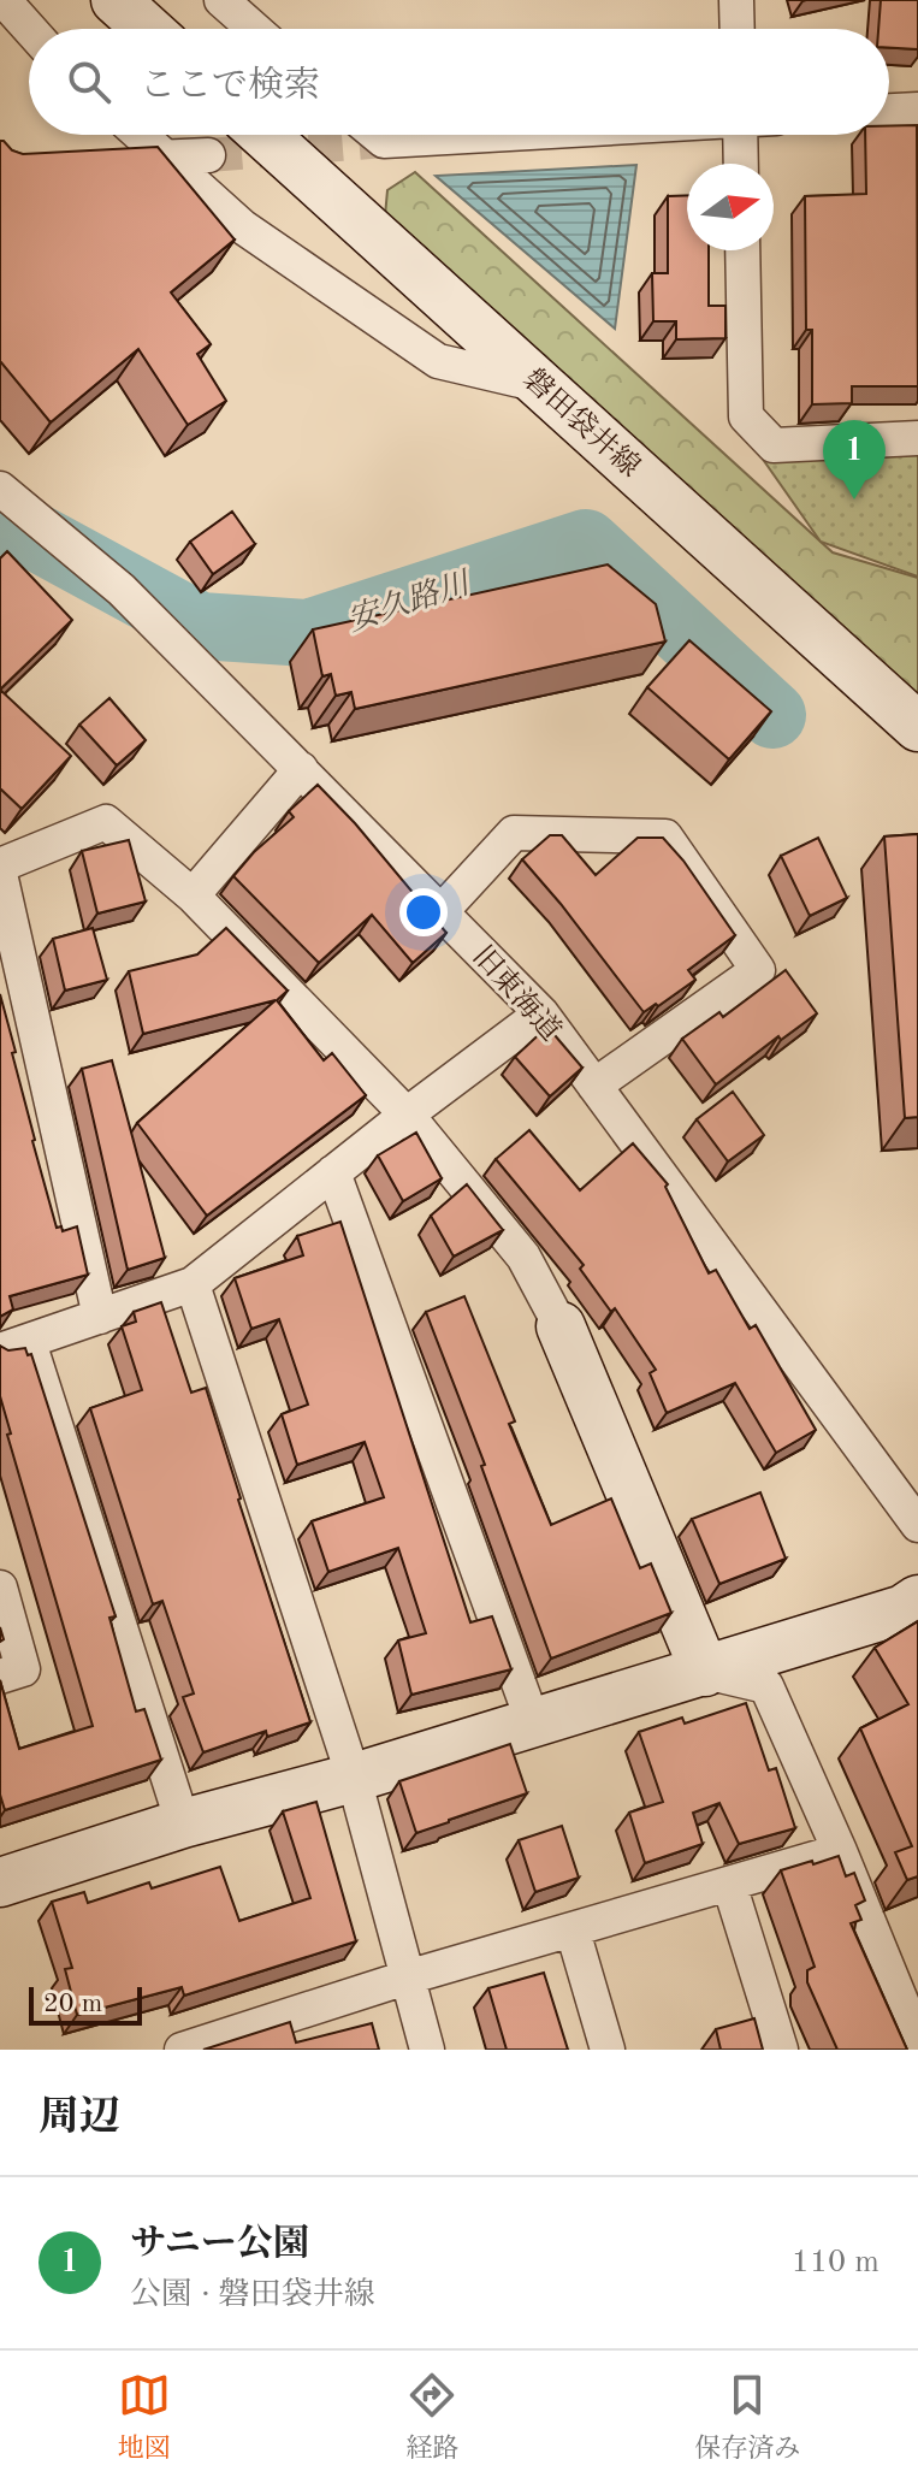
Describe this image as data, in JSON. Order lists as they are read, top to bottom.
{
  "streets": {
    "street": ["磐田袋井線", "旧東海道"]
  },
  "water": ["安久路川"],
  "scale_bar": "20 m",
  "north": "right",
  "page": {
    "search": "ここで検索",
    "pins": "1",
    "scale": "20 m",
    "heading": "周辺",
    "list": [
      {
        "mark": "1",
        "name": "サニー公園",
        "note": "公園 · 磐田袋井線",
        "value": "110 m"
      }
    ],
    "nav": ["地図", "経路", "保存済み"]
  }
}
